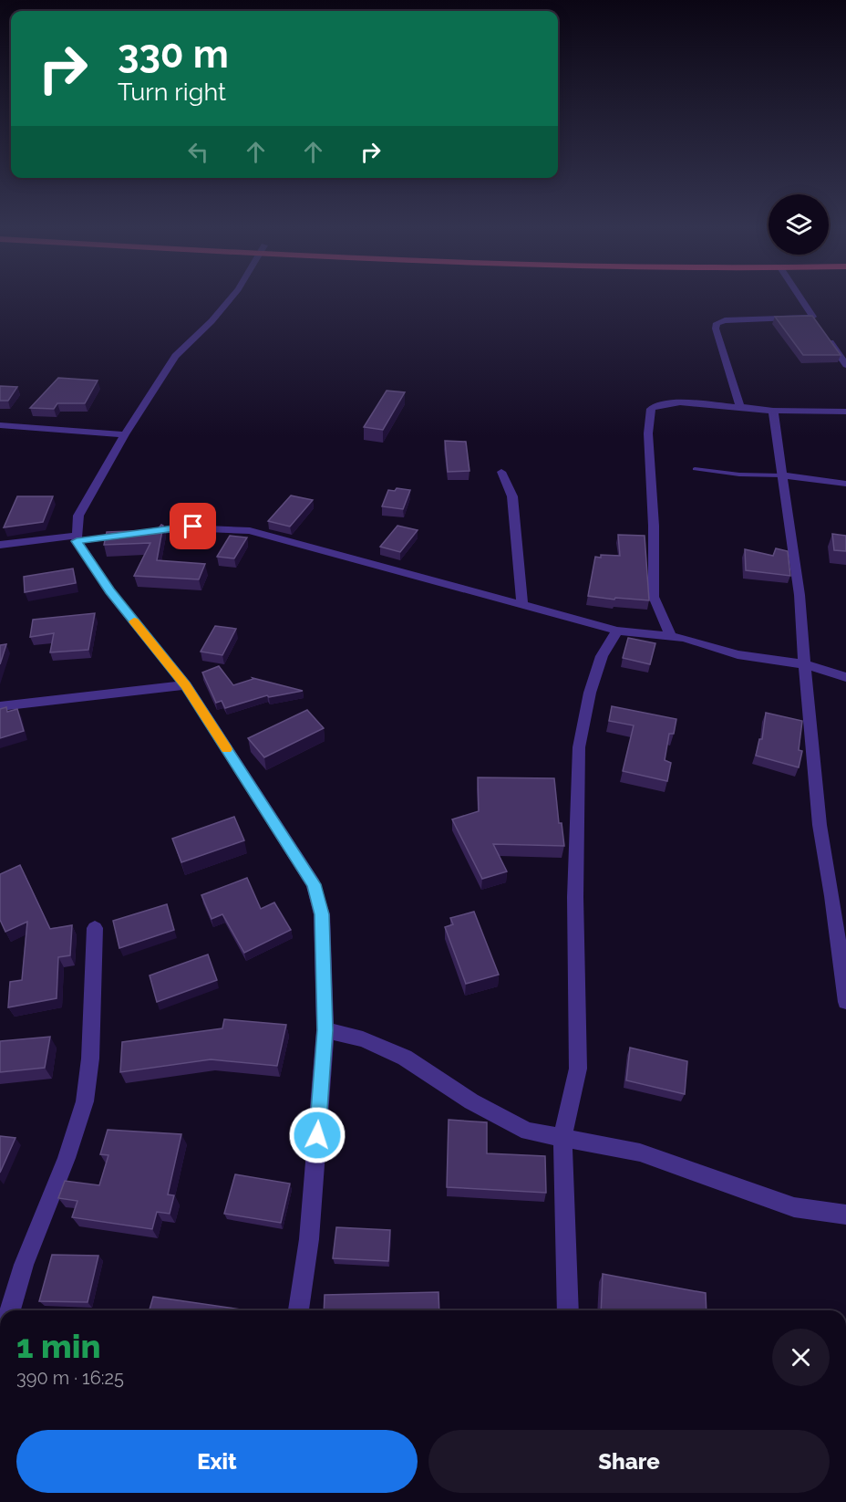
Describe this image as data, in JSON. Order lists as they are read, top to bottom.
{
  "page": {
    "turn": ["330 m", "Turn right"],
    "heading": ["1 min", "390 m · 16:25"],
    "buttons": ["Exit", "Share"]
  }
}
